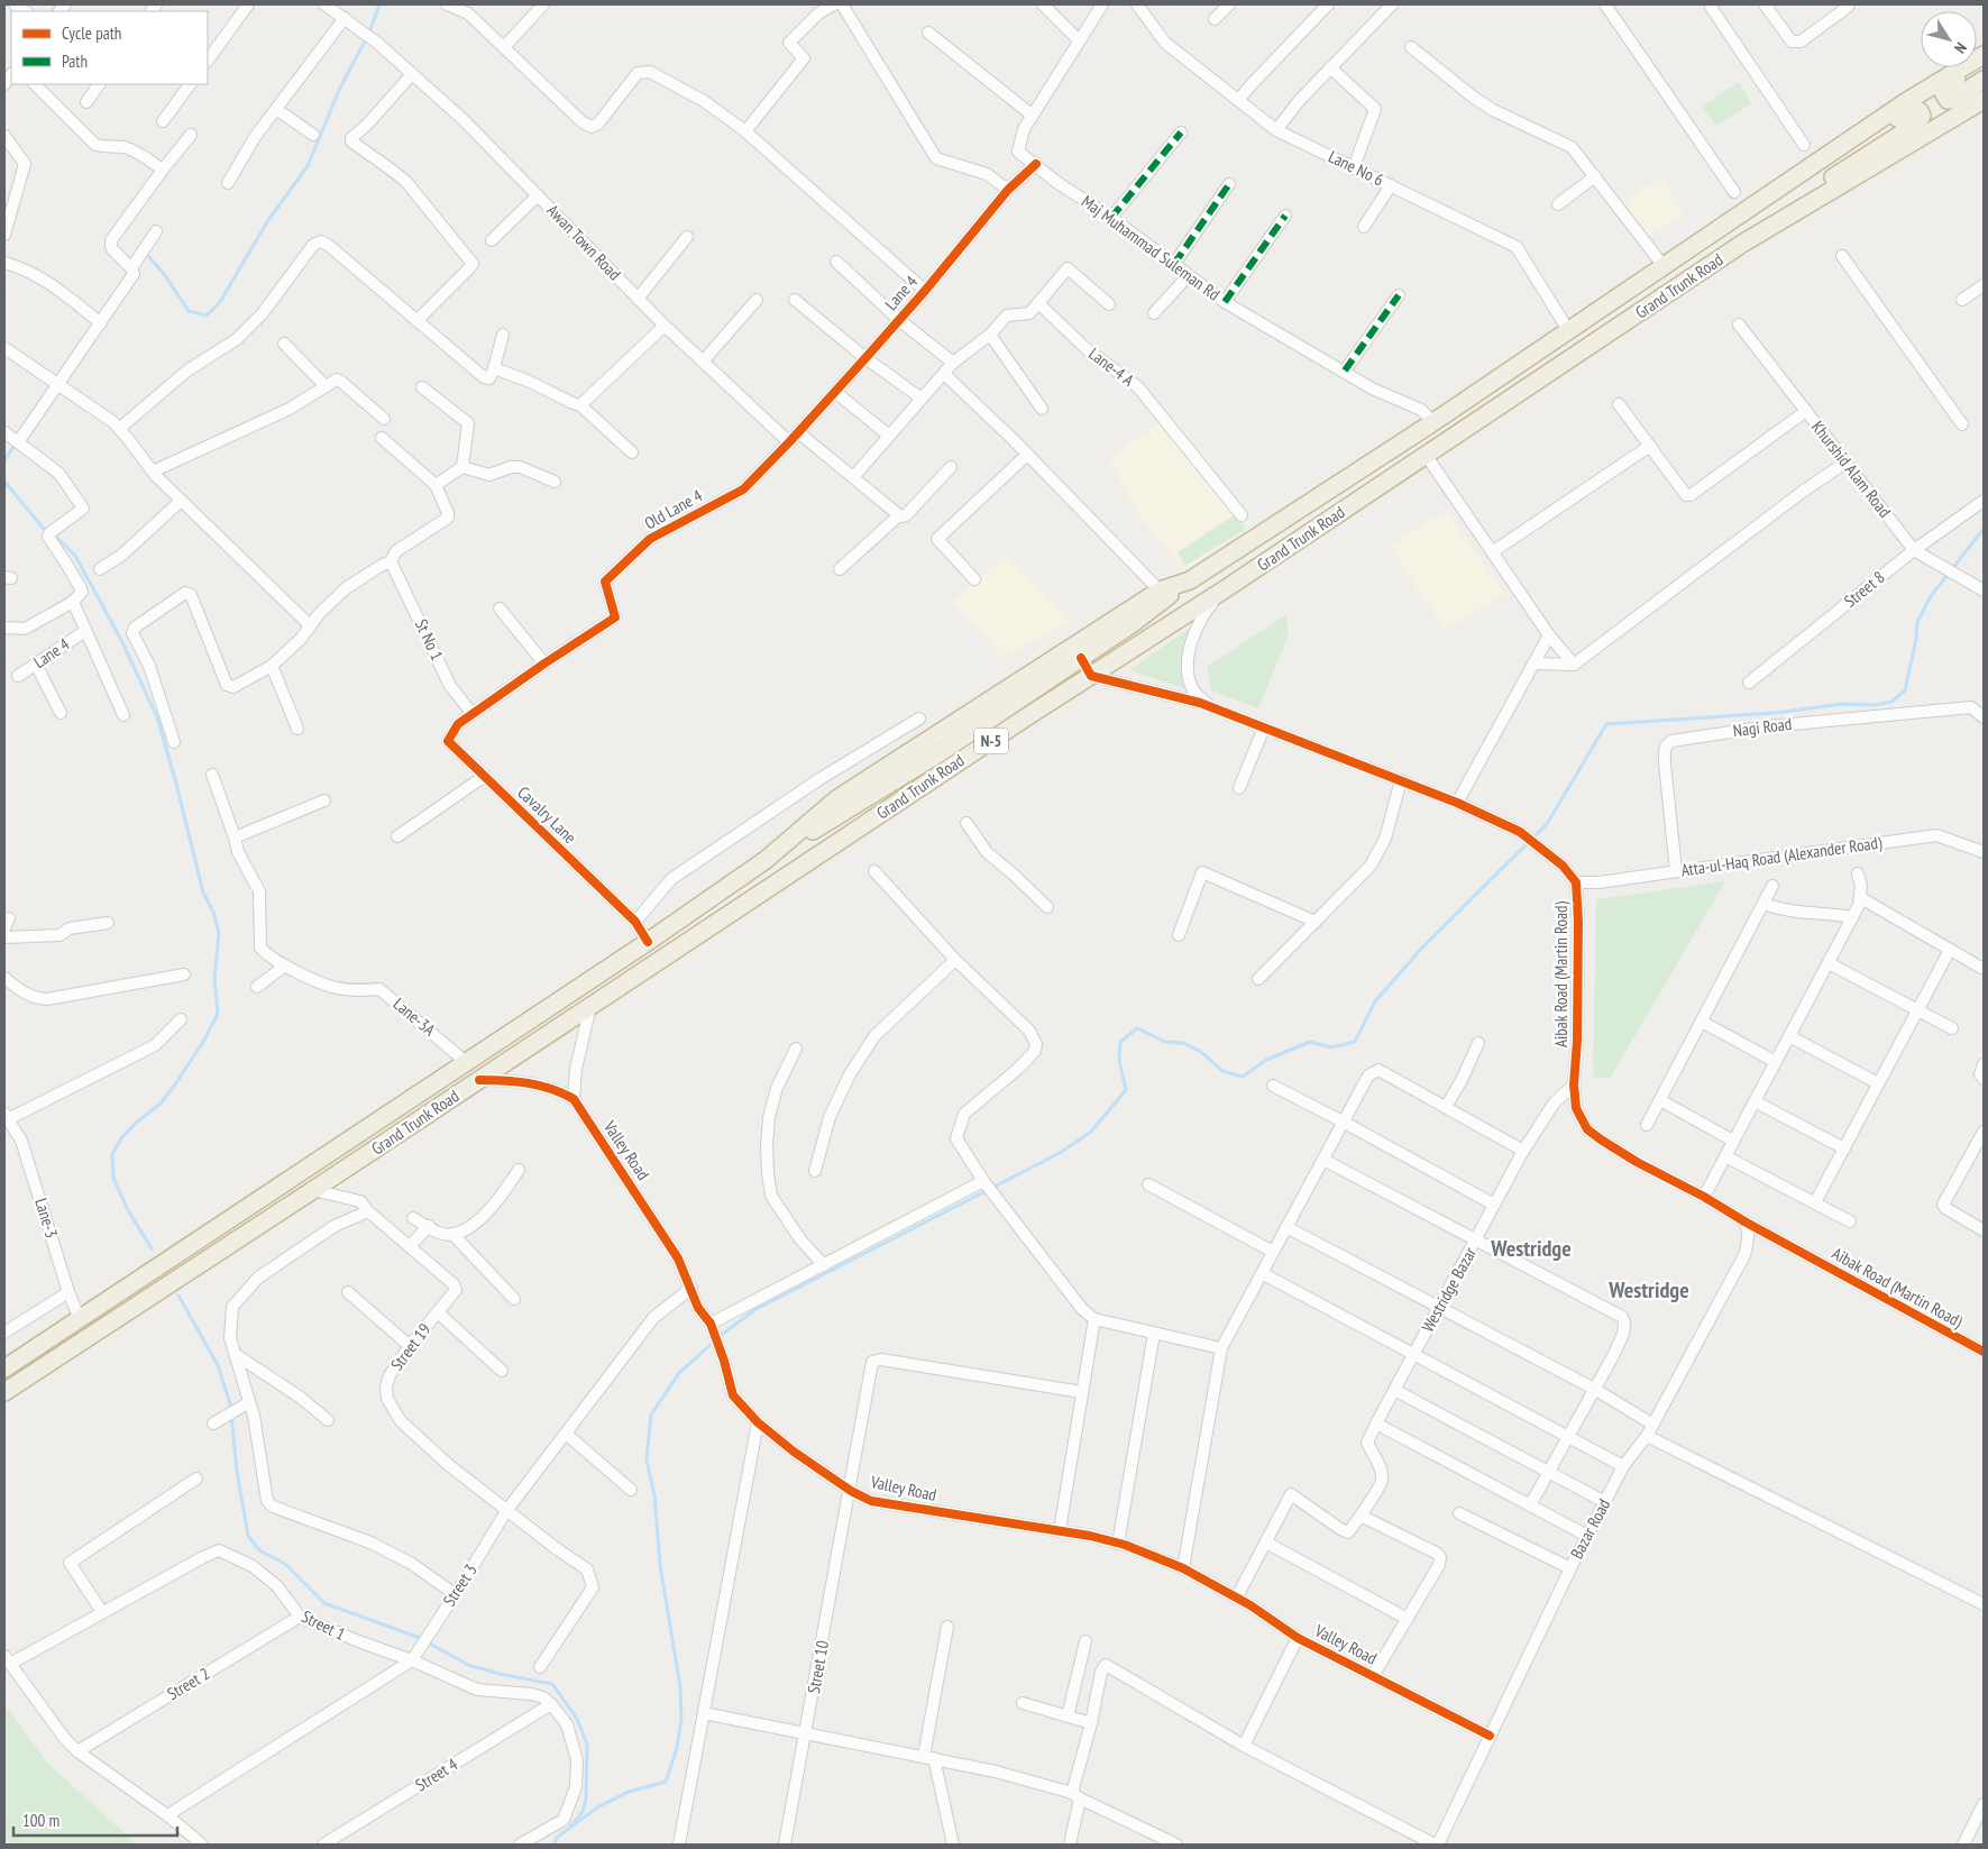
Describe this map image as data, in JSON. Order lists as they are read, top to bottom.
{
  "streets": {
    "highway": ["Grand Trunk Road", "N-5"],
    "street": [
      "Lane No 6",
      "Awan Town Road",
      "Maj Muhammad Suleman Rd",
      "Lane 4",
      "Lane-4 A",
      "Khurshid Alam Road",
      "Old Lane 4",
      "Street 8",
      "St No 1",
      "Nagi Road",
      "Cavalry Lane",
      "Atta-ul-Haq Road (Alexander Road)",
      "Aibak Road (Martin Road)",
      "Lane-3A",
      "Valley Road",
      "Lane-3",
      "Westridge Bazar",
      "Street 19",
      "Bazar Road",
      "Street 3",
      "Street 1",
      "Street 10",
      "Street 2",
      "Street 4"
    ]
  },
  "crossings": [
    ["Lane No 6", "Grand Trunk Road"],
    ["Awan Town Road", "Lane 4"],
    ["Awan Town Road", "Old Lane 4"],
    ["Maj Muhammad Suleman Rd", "Grand Trunk Road"],
    ["Maj Muhammad Suleman Rd", "Lane 4"],
    ["Grand Trunk Road", "Cavalry Lane"],
    ["Grand Trunk Road", "Aibak Road (Martin Road)"],
    ["Grand Trunk Road", "Lane-3A"],
    ["Grand Trunk Road", "Lane-3"],
    ["Grand Trunk Road", "Street 19"],
    ["Lane 4", "Old Lane 4"],
    ["Khurshid Alam Road", "Street 8"],
    ["Old Lane 4", "St No 1"],
    ["Old Lane 4", "Cavalry Lane"],
    ["St No 1", "Cavalry Lane"],
    ["Nagi Road", "Atta-ul-Haq Road (Alexander Road)"],
    ["Atta-ul-Haq Road (Alexander Road)", "Aibak Road (Martin Road)"],
    ["Aibak Road (Martin Road)", "Westridge Bazar"],
    ["Aibak Road (Martin Road)", "Bazar Road"],
    ["Valley Road", "Bazar Road"],
    ["Valley Road", "Street 3"],
    ["Valley Road", "Street 10"],
    ["Street 19", "Street 3"],
    ["Street 3", "Street 1"],
    ["Street 1", "Street 2"],
    ["Street 1", "Street 4"]
  ],
  "districts": ["Westridge", "Westridge"],
  "legend": ["Cycle path", "Path"],
  "scale_bar": "100 m",
  "north": "bottom right"
}
